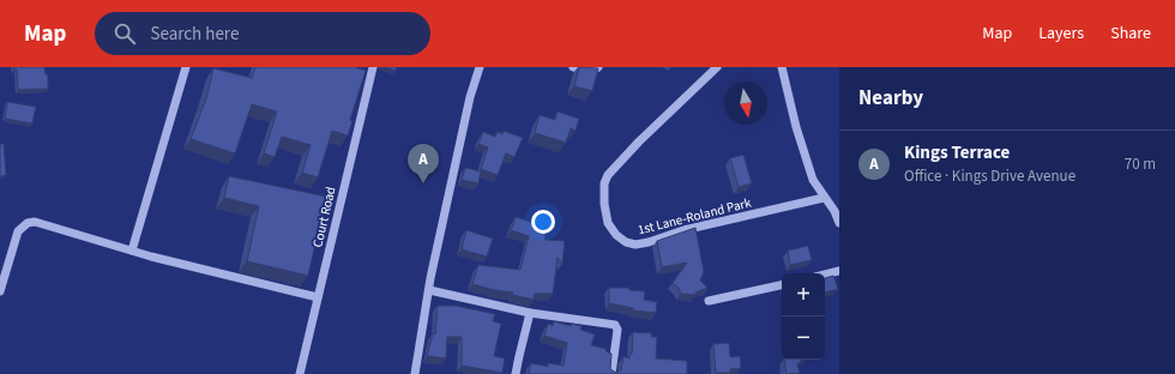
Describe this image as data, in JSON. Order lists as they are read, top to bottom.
{
  "streets": {
    "street": ["1st Lane-Roland Park", "Court Road"]
  },
  "north": "bottom",
  "page": {
    "header": "Map",
    "search": "Search here",
    "nav": ["Map", "Layers", "Share"],
    "heading": "Nearby",
    "list": [
      {
        "mark": "A",
        "name": "Kings Terrace",
        "note": "Office · Kings Drive Avenue",
        "value": "70 m"
      }
    ],
    "pins": "A",
    "map_buttons": ["+", "−"]
  }
}
